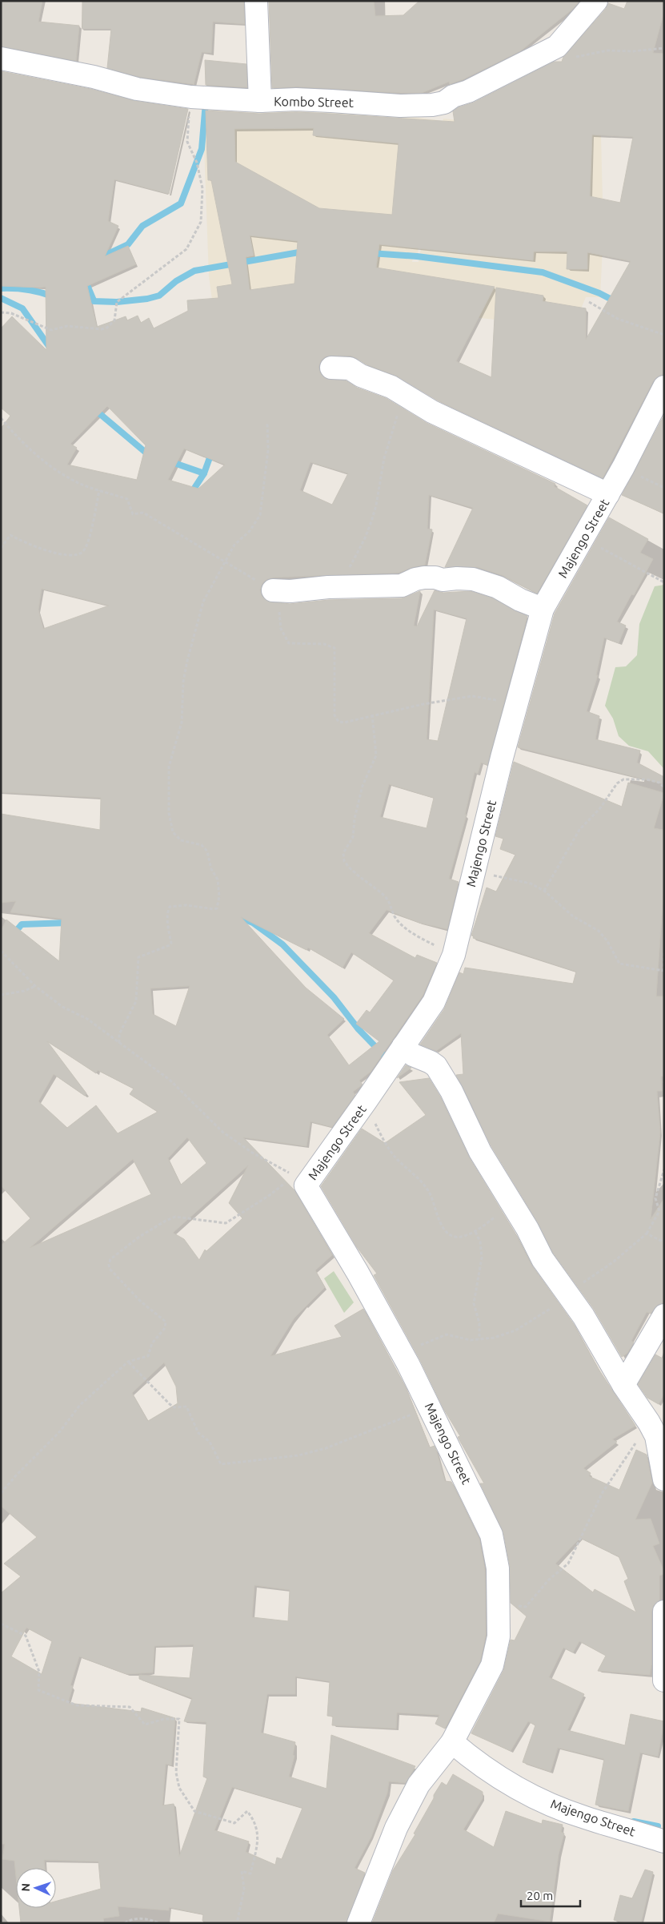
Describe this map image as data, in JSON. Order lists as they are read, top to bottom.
{
  "streets": {
    "street": ["Kombo Street", "Majengo Street"]
  },
  "scale_bar": "20 m",
  "north": "left"
}
